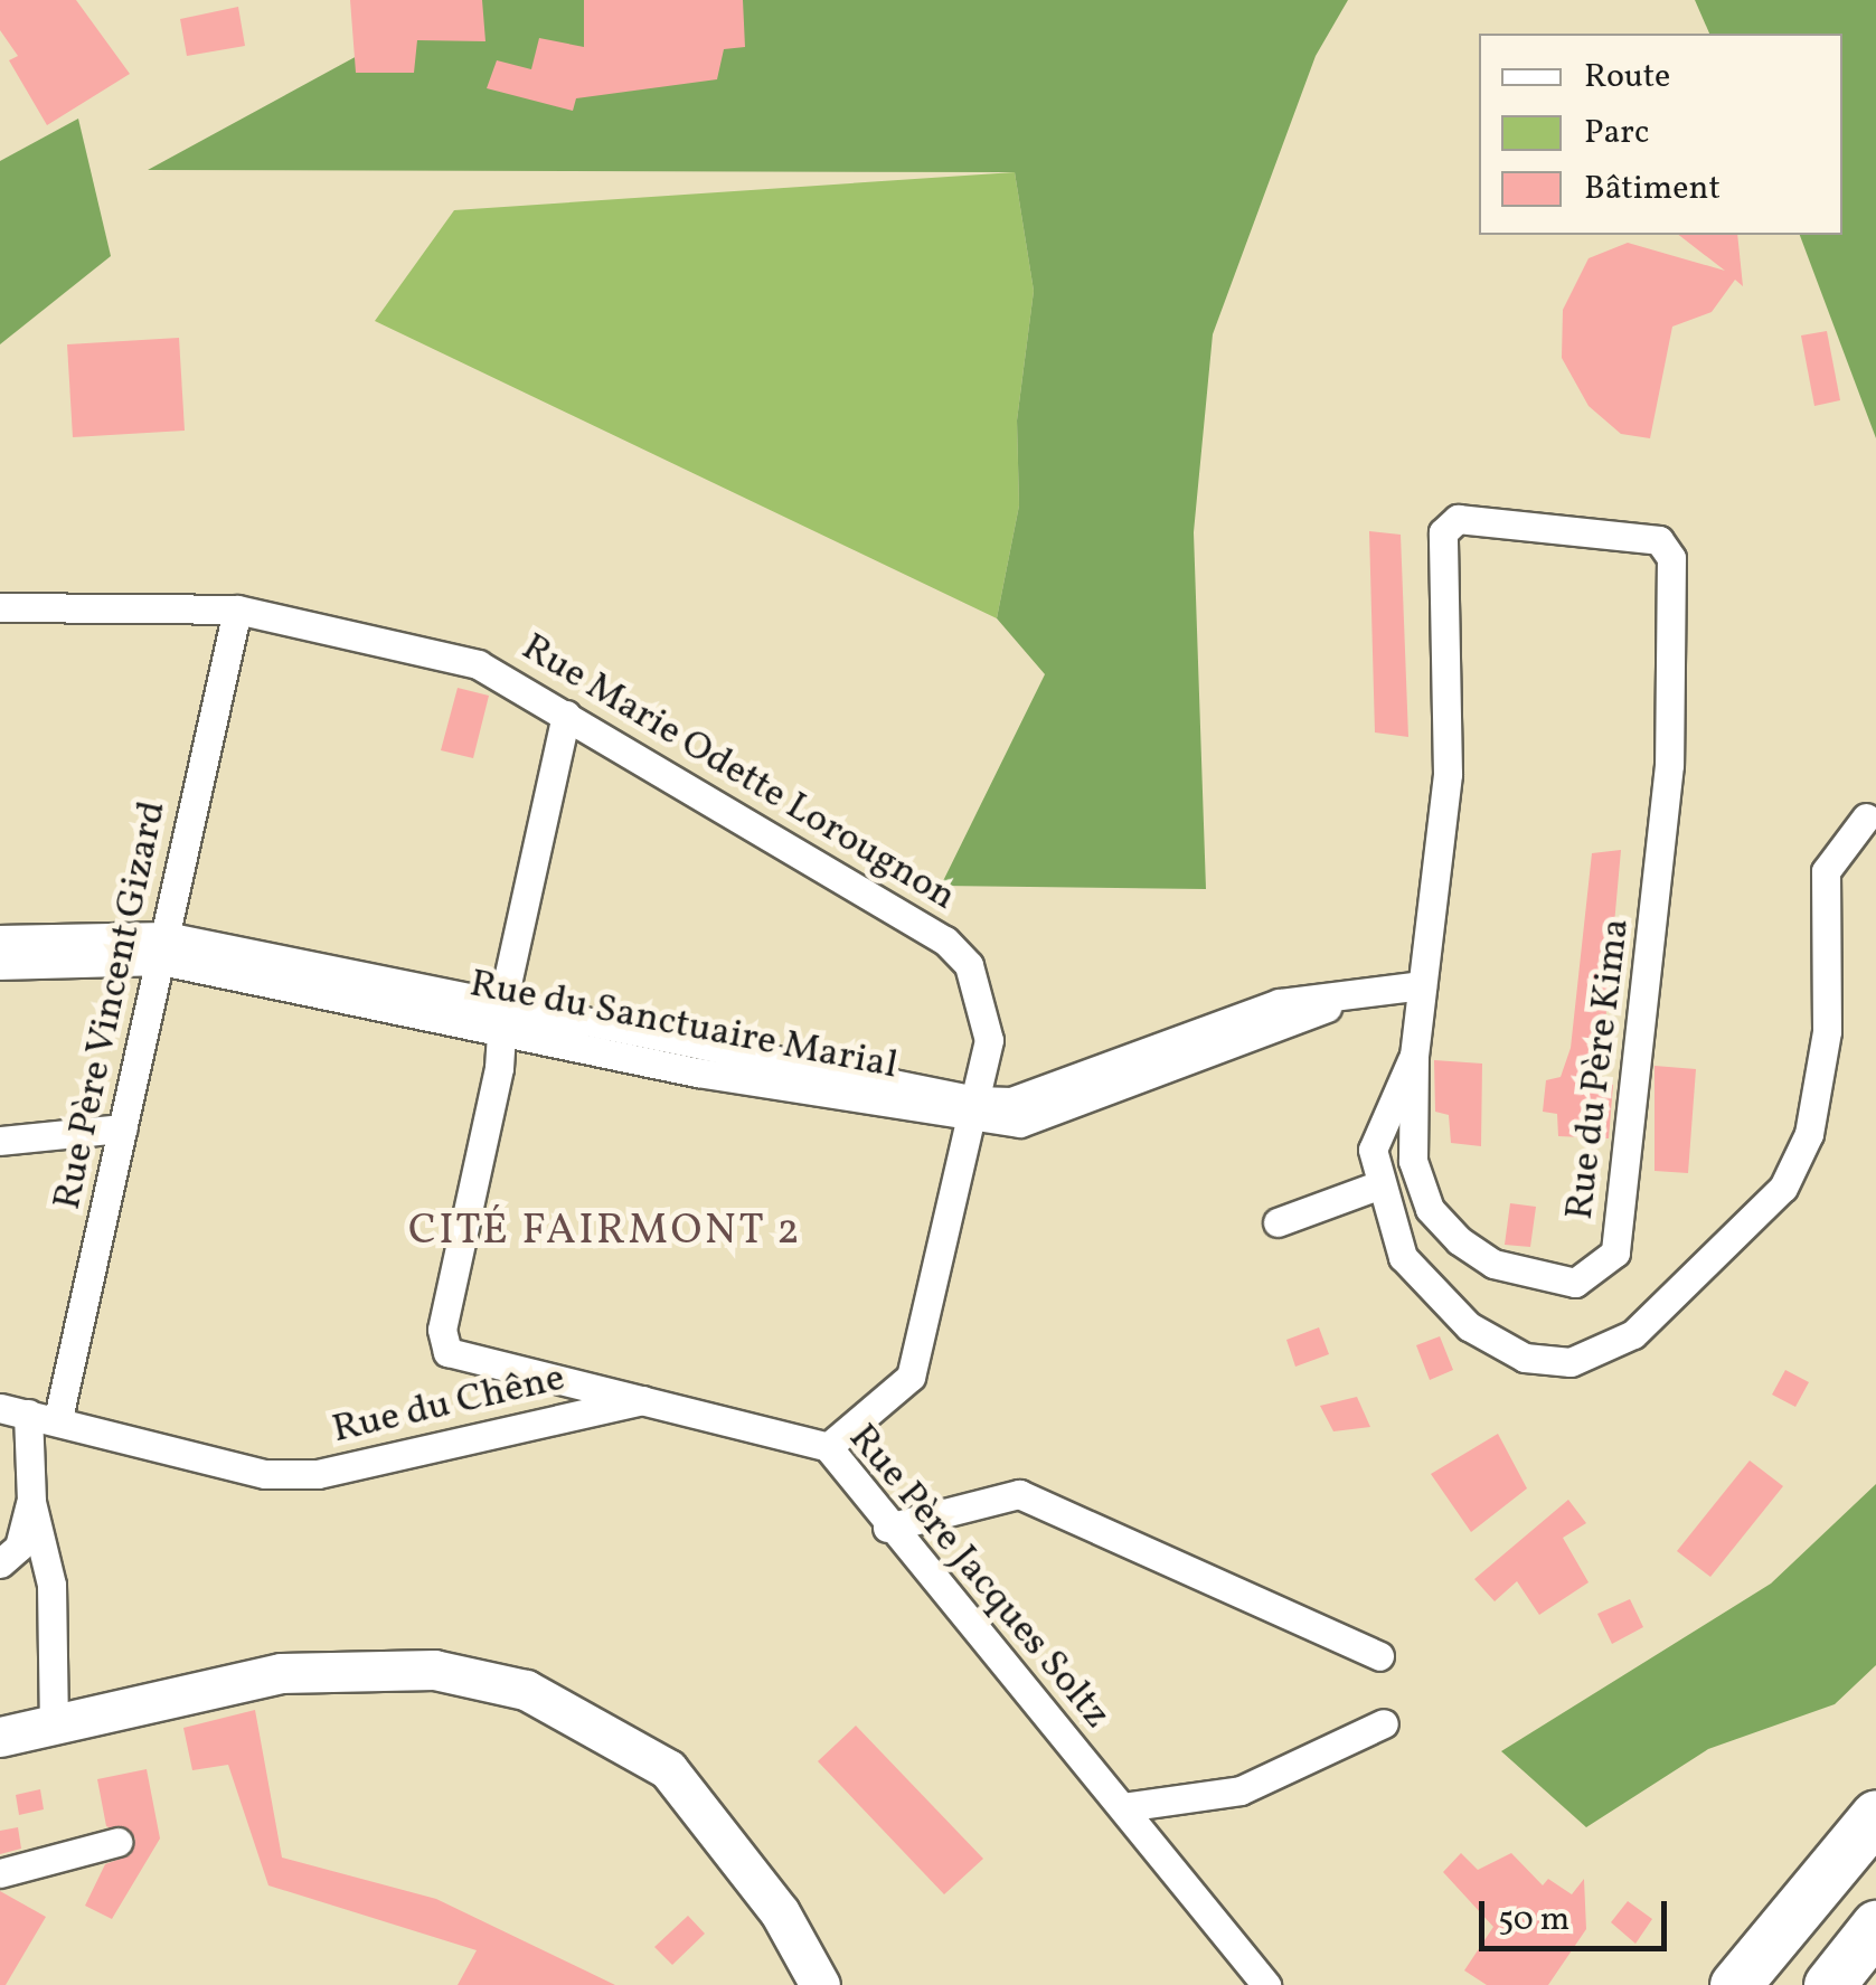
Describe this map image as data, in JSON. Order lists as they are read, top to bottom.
{
  "streets": {
    "street": [
      "Rue Marie Odette Lorougnon",
      "Rue Père Vincent Gizard",
      "Rue du Sanctuaire Marial",
      "Rue du Père Kima",
      "Rue du Chêne",
      "Rue Père Jacques Soltz"
    ]
  },
  "crossings": [
    ["Rue Marie Odette Lorougnon", "Rue Père Vincent Gizard"],
    ["Rue Marie Odette Lorougnon", "Rue du Sanctuaire Marial"],
    ["Rue Marie Odette Lorougnon", "Rue Père Jacques Soltz"],
    ["Rue Père Vincent Gizard", "Rue du Sanctuaire Marial"],
    ["Rue Père Vincent Gizard", "Rue du Chêne"],
    ["Rue du Sanctuaire Marial", "Rue du Père Kima"],
    ["Rue du Sanctuaire Marial", "Rue Père Jacques Soltz"],
    ["Rue du Chêne", "Rue Père Jacques Soltz"]
  ],
  "districts": ["CITÉ FAIRMONT 2"],
  "legend": ["Route", "Parc", "Bâtiment"],
  "scale_bar": "50 m"
}
